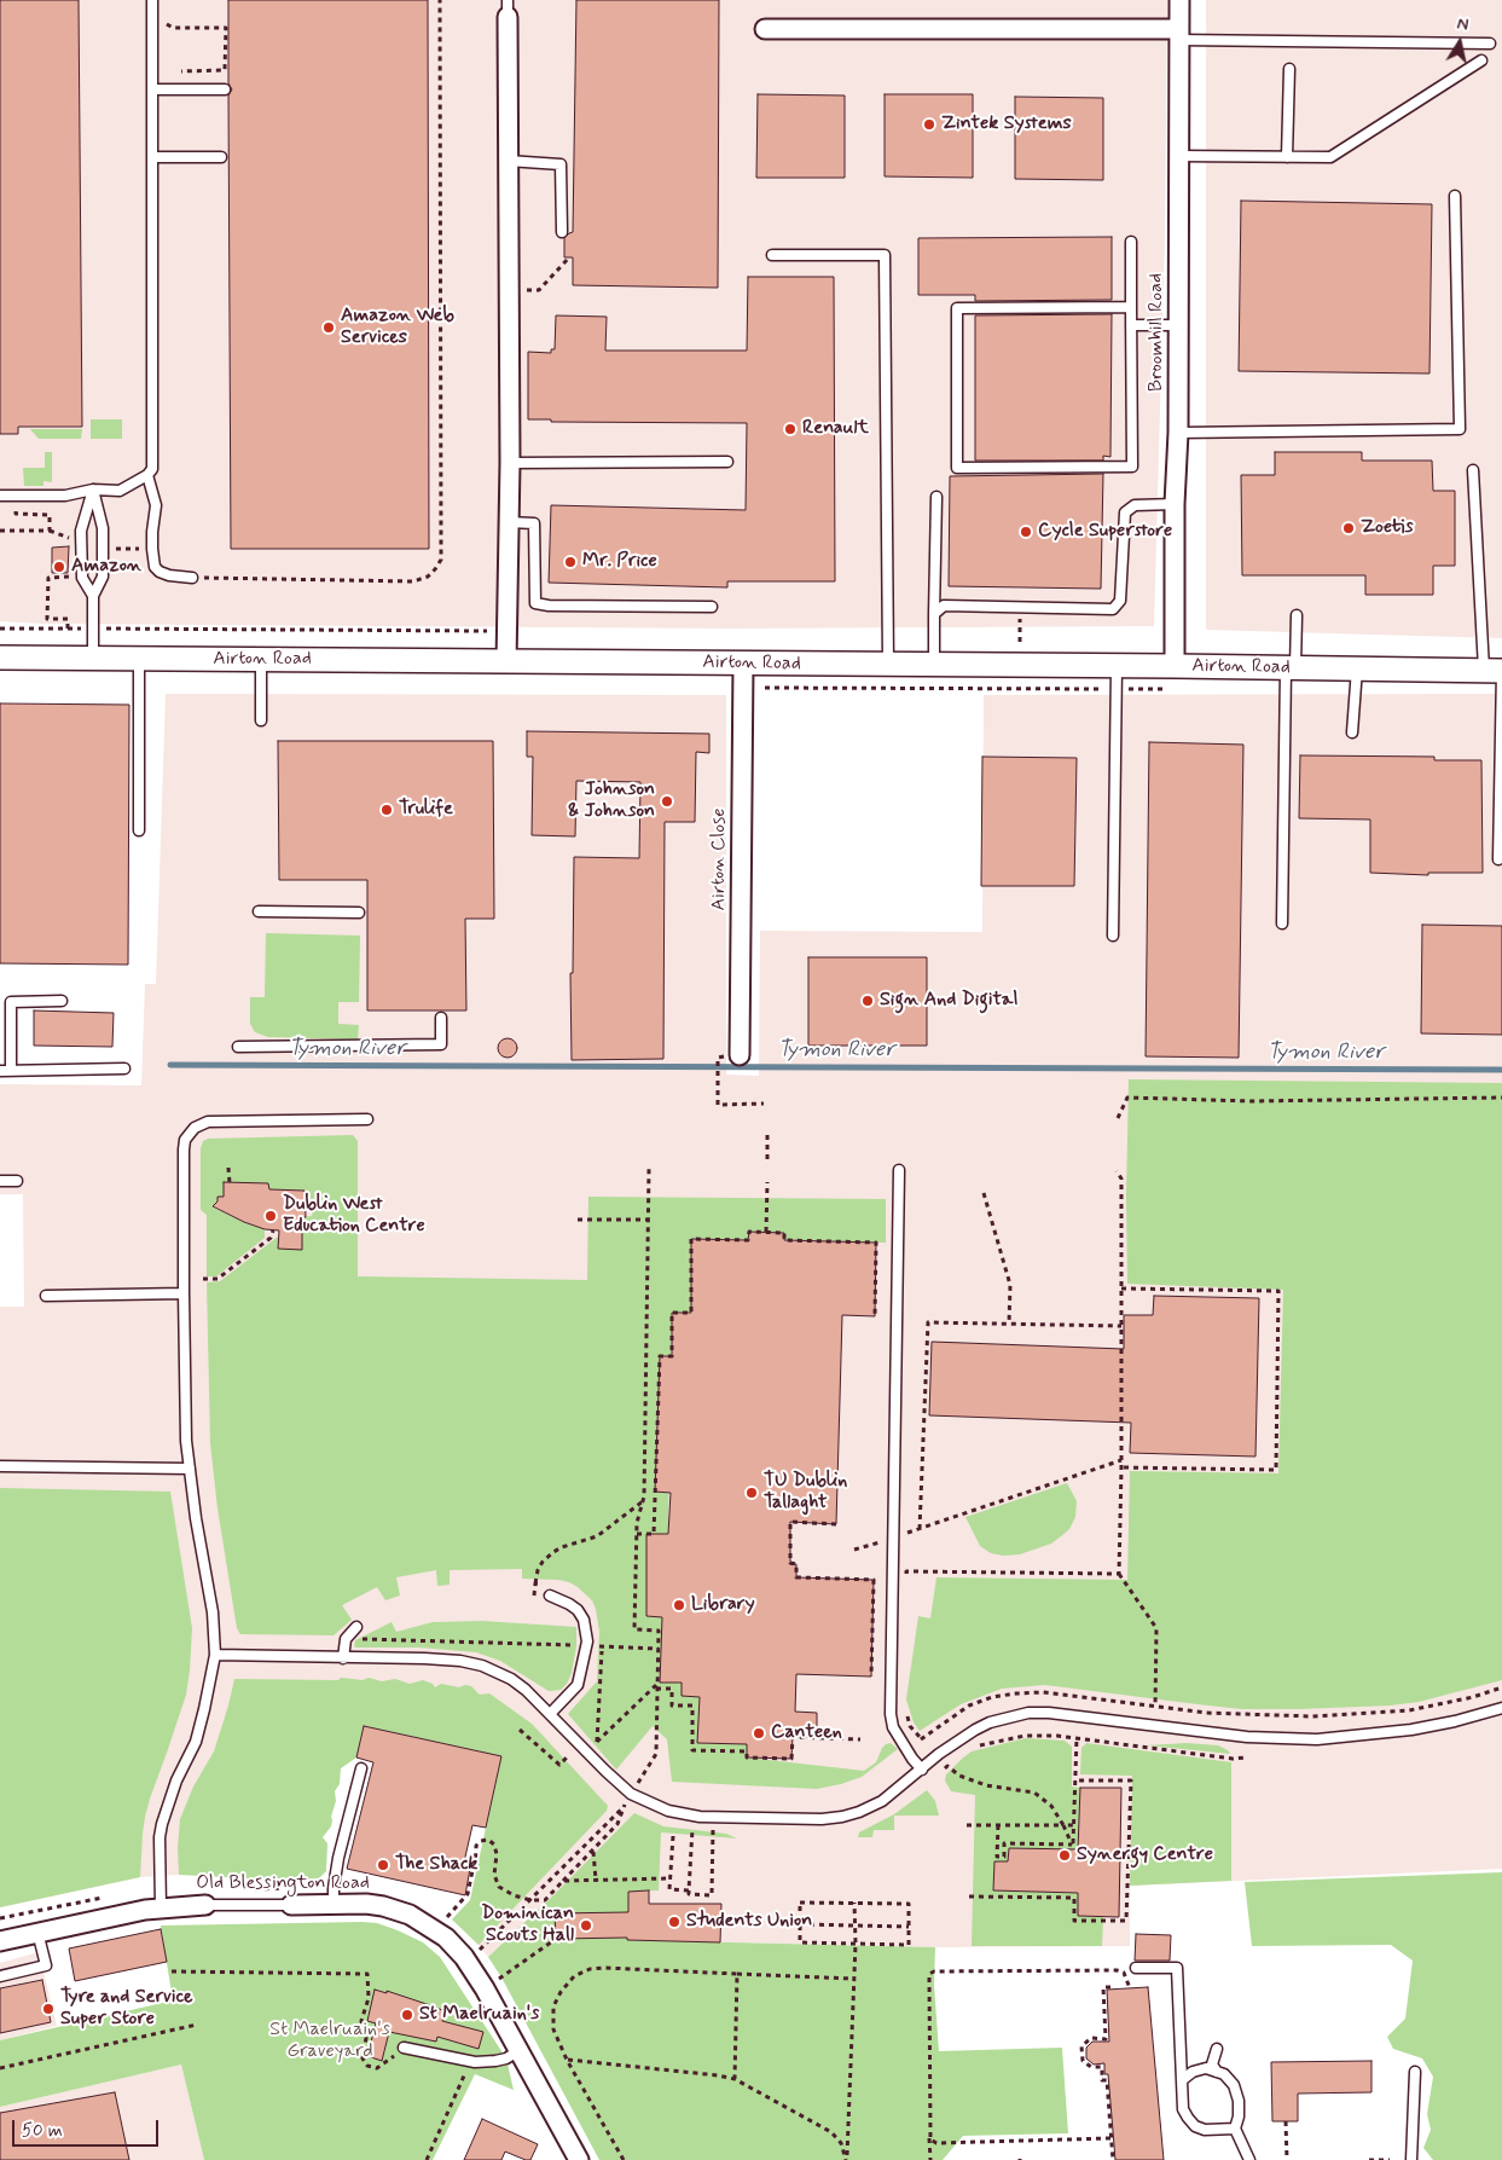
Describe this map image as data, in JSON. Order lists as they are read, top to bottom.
{
  "streets": {
    "street": [
      "Broomhill Road",
      "Airton Road",
      "Airton Close",
      "Old Blessington Road"
    ]
  },
  "crossings": [
    ["Broomhill Road", "Airton Road"],
    ["Airton Road", "Airton Close"]
  ],
  "water": ["Tymon River"],
  "parks": ["St Maelruain's Graveyard"],
  "places": [
    "Zintek Systems",
    "Amazon Web Services",
    "Renault",
    "Zoetis",
    "Cycle Superstore",
    "Mr. Price",
    "Amazon",
    "Johnson & Johnson",
    "Trulife",
    "Sign And Digital",
    "Dublin West Education Centre",
    "TU Dublin Tallaght",
    "Library",
    "Canteen",
    "Synergy Centre",
    "The Shack",
    "Students Union",
    "Dominican Scouts Hall",
    "Tyre and Service Super Store",
    "St Maelruain's"
  ],
  "scale_bar": "50 m",
  "north": "top"
}
